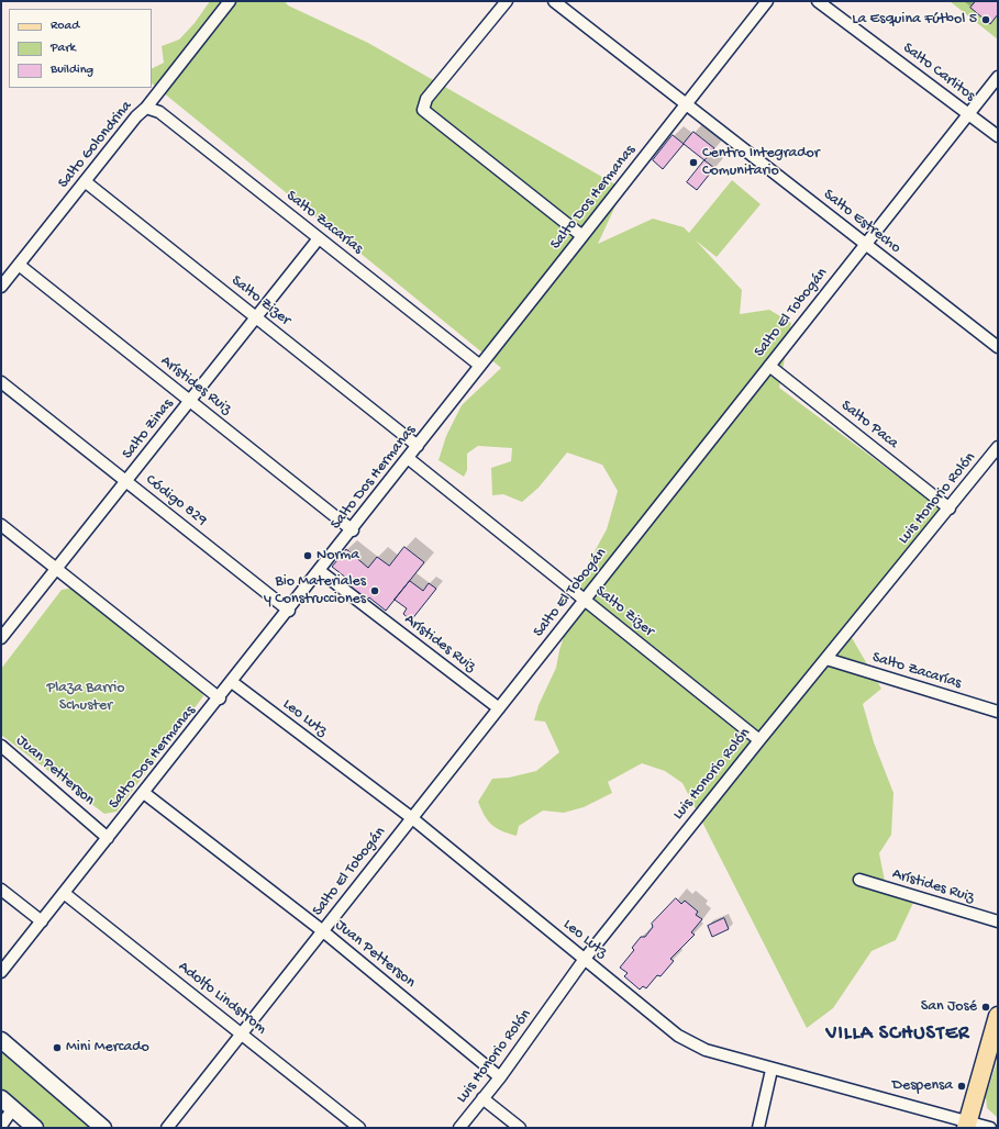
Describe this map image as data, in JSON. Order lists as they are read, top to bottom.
{
  "streets": {
    "street": [
      "Salto Carlitos",
      "Salto Golondrina",
      "Salto Dos Hermanas",
      "Salto Estrecho",
      "Salto Zacarías",
      "Salto Zizer",
      "Salto El Tobogán",
      "Arístides Ruiz",
      "Salto Paca",
      "Salto Zinas",
      "Luis Honorio Rolón",
      "Código 829",
      "Leo Lutz",
      "Juan Petterson",
      "Adolfo Lindstrom"
    ]
  },
  "crossings": [
    ["Salto Carlitos", "Salto El Tobogán"],
    ["Salto Golondrina", "Salto Zacarías"],
    ["Salto Golondrina", "Salto Zizer"],
    ["Salto Golondrina", "Arístides Ruiz"],
    ["Salto Dos Hermanas", "Salto Estrecho"],
    ["Salto Dos Hermanas", "Salto Zacarías"],
    ["Salto Dos Hermanas", "Salto Zizer"],
    ["Salto Dos Hermanas", "Arístides Ruiz"],
    ["Salto Dos Hermanas", "Código 829"],
    ["Salto Dos Hermanas", "Leo Lutz"],
    ["Salto Dos Hermanas", "Juan Petterson"],
    ["Salto Dos Hermanas", "Adolfo Lindstrom"],
    ["Salto Estrecho", "Salto El Tobogán"],
    ["Salto Zacarías", "Salto Zinas"],
    ["Salto Zacarías", "Luis Honorio Rolón"],
    ["Salto Zizer", "Salto El Tobogán"],
    ["Salto Zizer", "Salto Zinas"],
    ["Salto Zizer", "Luis Honorio Rolón"],
    ["Salto El Tobogán", "Arístides Ruiz"],
    ["Salto El Tobogán", "Salto Paca"],
    ["Salto El Tobogán", "Leo Lutz"],
    ["Salto El Tobogán", "Juan Petterson"],
    ["Salto El Tobogán", "Adolfo Lindstrom"],
    ["Arístides Ruiz", "Salto Zinas"],
    ["Salto Paca", "Luis Honorio Rolón"],
    ["Salto Zinas", "Código 829"],
    ["Luis Honorio Rolón", "Leo Lutz"],
    ["Luis Honorio Rolón", "Juan Petterson"]
  ],
  "districts": ["VILLA SCHUSTER"],
  "parks": ["Plaza Barrio Schuster"],
  "places": [
    "La Esquina Fútbol 5",
    "Centro Integrador Comunitario",
    "Norma",
    "Bio Materiales y Construcciones",
    "San José",
    "Mini Mercado",
    "Despensa"
  ],
  "legend": ["Road", "Park", "Building"]
}
